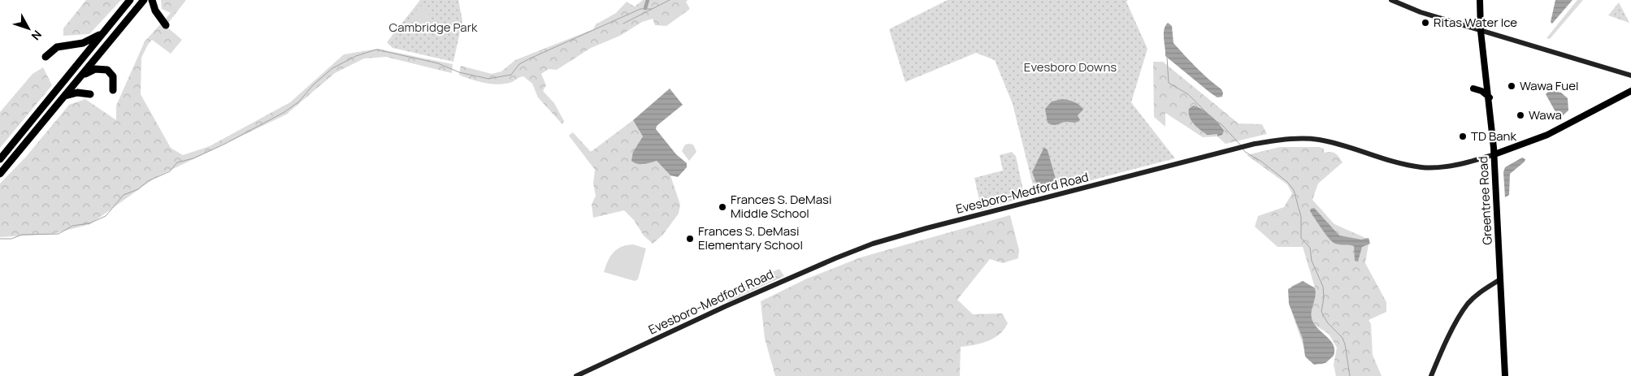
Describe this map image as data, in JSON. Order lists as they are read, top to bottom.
{
  "streets": {
    "main road": ["Greentree Road"],
    "street": ["Evesboro-Medford Road"]
  },
  "crossings": [
    ["Evesboro-Medford Road", "Greentree Road"]
  ],
  "parks": ["Cambridge Park", "Evesboro Downs"],
  "places": [
    "Ritas Water Ice",
    "Wawa Fuel",
    "Wawa",
    "TD Bank",
    "Frances S. DeMasi Middle School",
    "Frances S. DeMasi Elementary School"
  ],
  "north": "bottom right"
}
